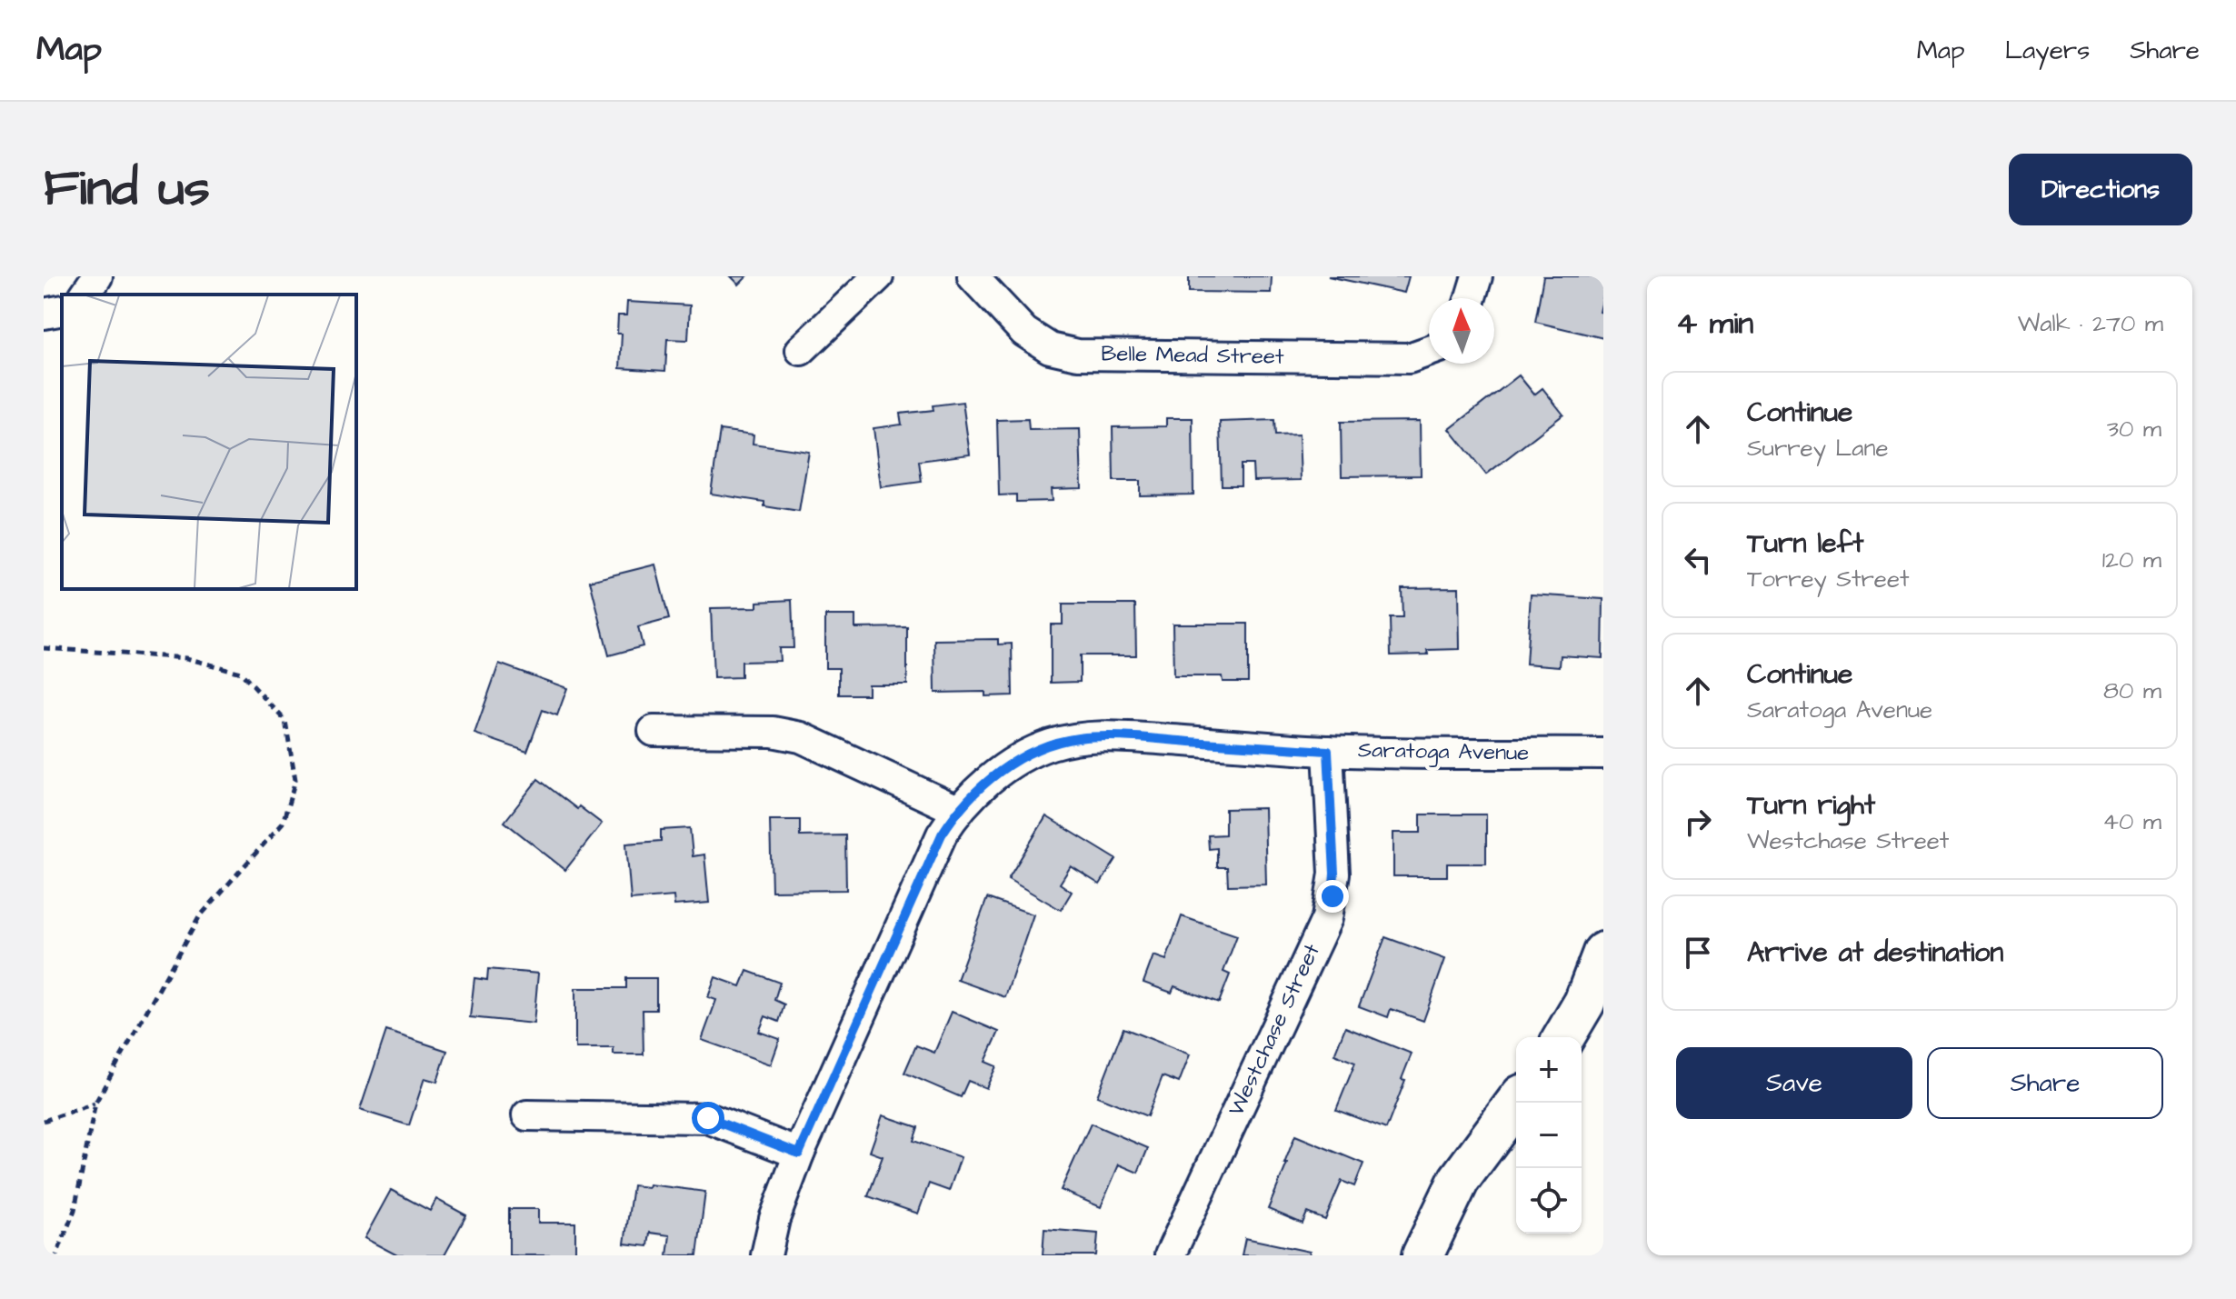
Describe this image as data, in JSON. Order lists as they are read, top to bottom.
{
  "streets": {
    "street": ["Belle Mead Street", "Saratoga Avenue", "Westchase Street"]
  },
  "crossings": [
    ["Saratoga Avenue", "Westchase Street"]
  ],
  "north": "top",
  "page": {
    "header": "Map",
    "nav": ["Map", "Layers", "Share"],
    "title": "Find us",
    "buttons": [
      "Directions",
      ["Save", "Share"]
    ],
    "heading": ["4 min", "Walk · 270 m"],
    "list": [
      ["Continue", "Surrey Lane", "30 m"],
      ["Turn left", "Torrey Street", "120 m"],
      ["Continue", "Saratoga Avenue", "80 m"],
      ["Turn right", "Westchase Street", "40 m"],
      "Arrive at destination"
    ],
    "map_buttons": ["+", "−"]
  }
}
